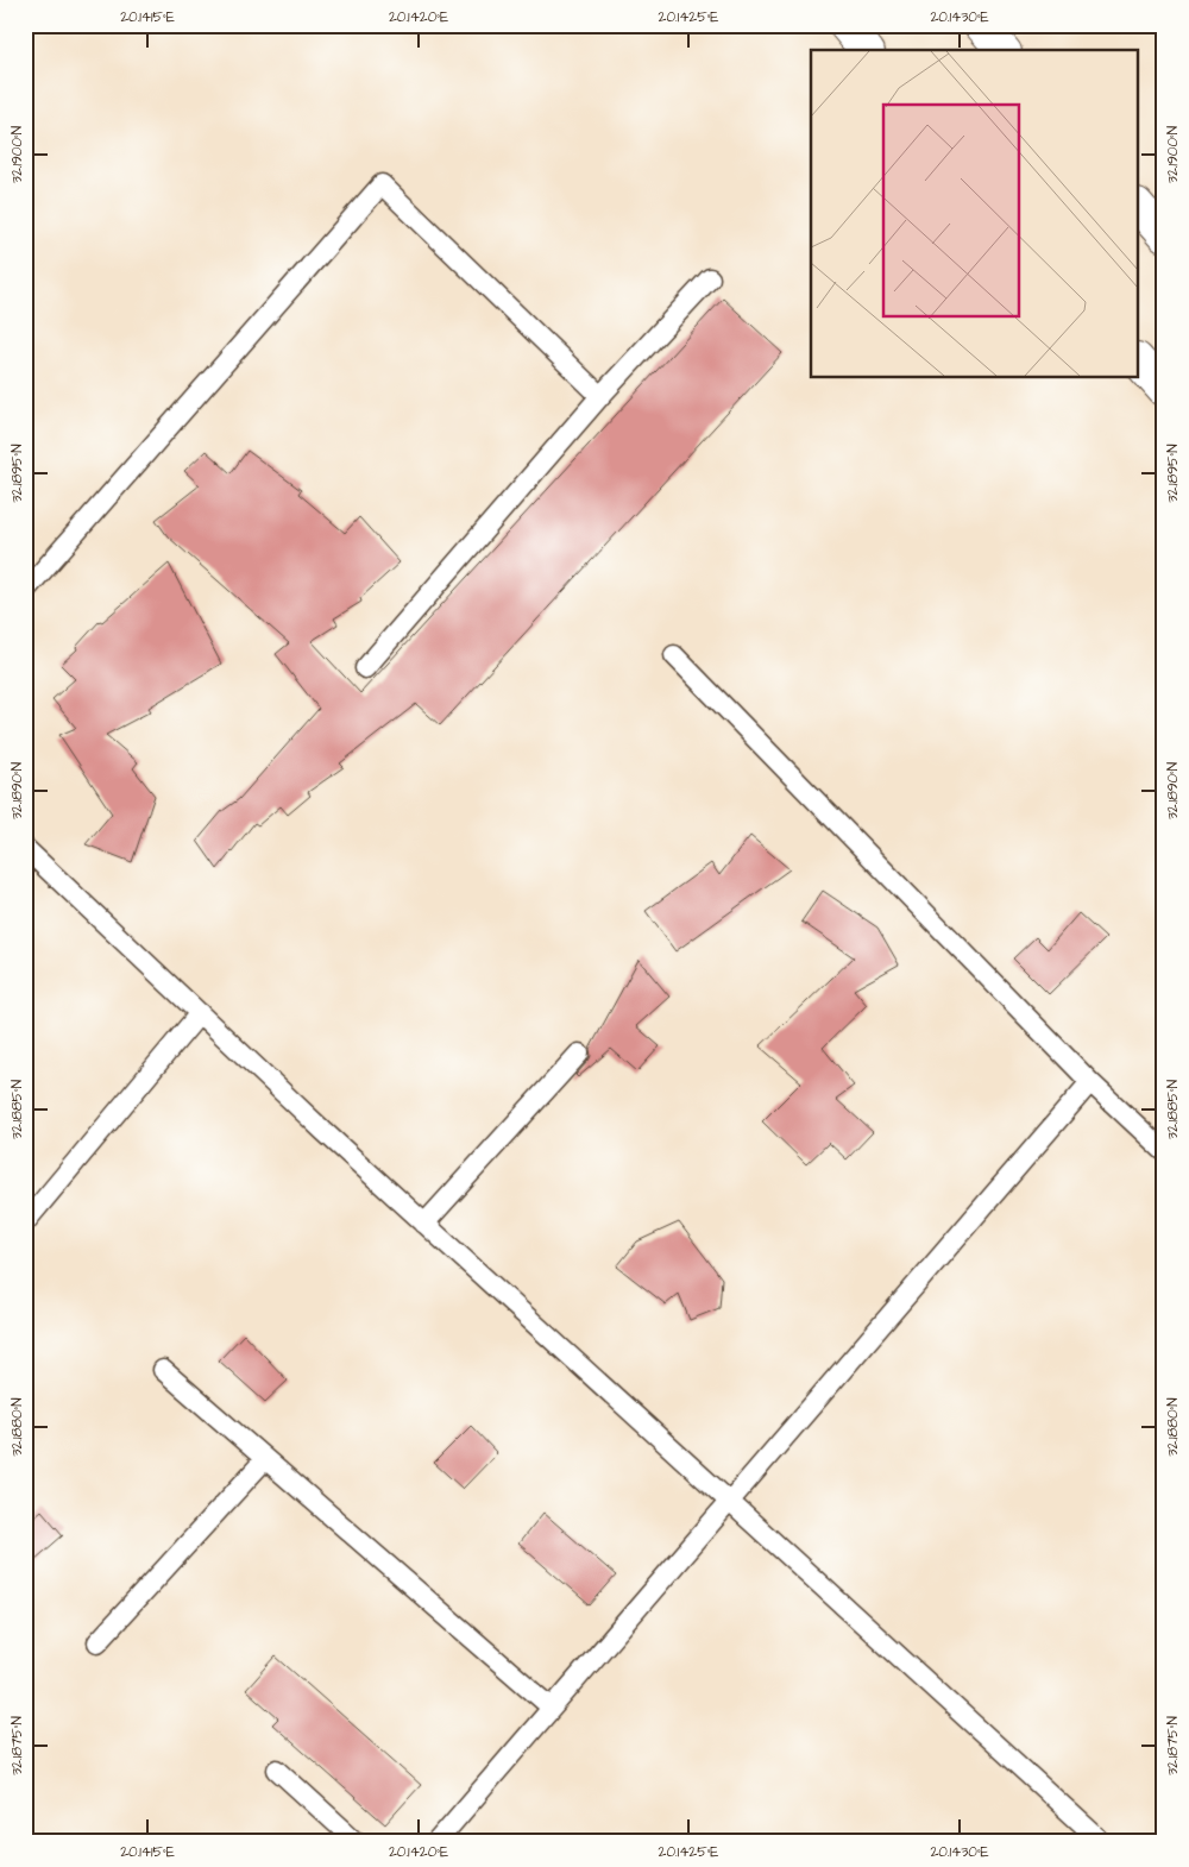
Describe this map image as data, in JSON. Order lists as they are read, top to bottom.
{
  "coordinates": [
    "20.1415°E",
    "20.1420°E",
    "20.1425°E",
    "20.1430°E",
    "32.1900°N",
    "32.1895°N",
    "32.1890°N",
    "32.1885°N",
    "32.1880°N",
    "32.1875°N"
  ]
}
